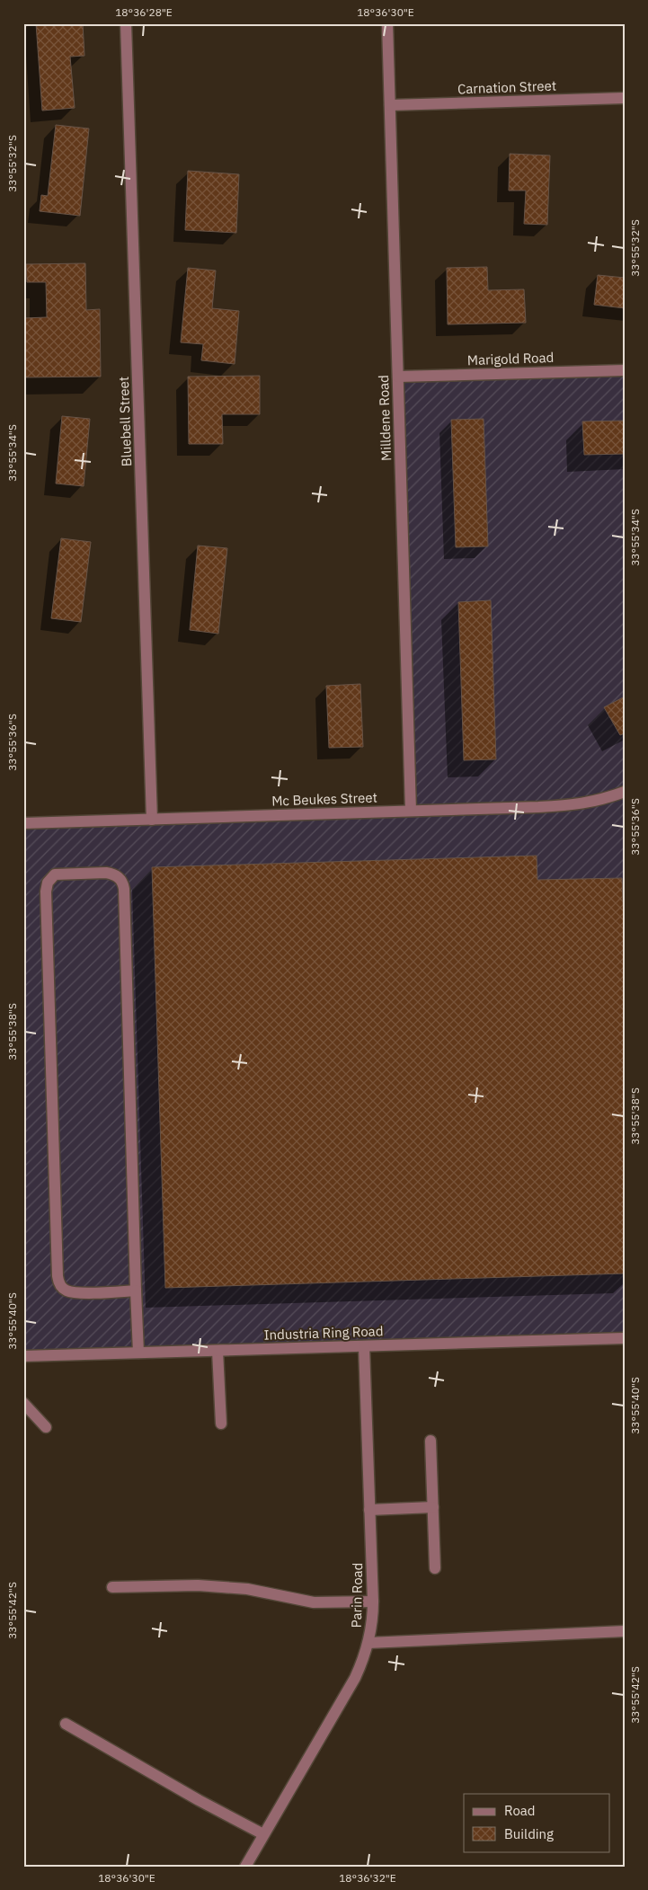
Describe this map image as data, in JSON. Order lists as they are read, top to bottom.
{
  "streets": {
    "street": [
      "Carnation Street",
      "Marigold Road",
      "Milldene Road",
      "Bluebell Street",
      "Mc Beukes Street",
      "Industria Ring Road",
      "Parin Road"
    ]
  },
  "crossings": [
    ["Carnation Street", "Milldene Road"],
    ["Marigold Road", "Milldene Road"],
    ["Milldene Road", "Mc Beukes Street"],
    ["Bluebell Street", "Mc Beukes Street"],
    ["Industria Ring Road", "Parin Road"]
  ],
  "legend": ["Road", "Building"],
  "coordinates": [
    "18°36'28\"E",
    "18°36'30\"E",
    "33°55'32\"S",
    "33°55'34\"S",
    "33°55'36\"S",
    "33°55'38\"S",
    "33°55'40\"S",
    "33°55'42\"S",
    "18°36'32\"E"
  ]
}
